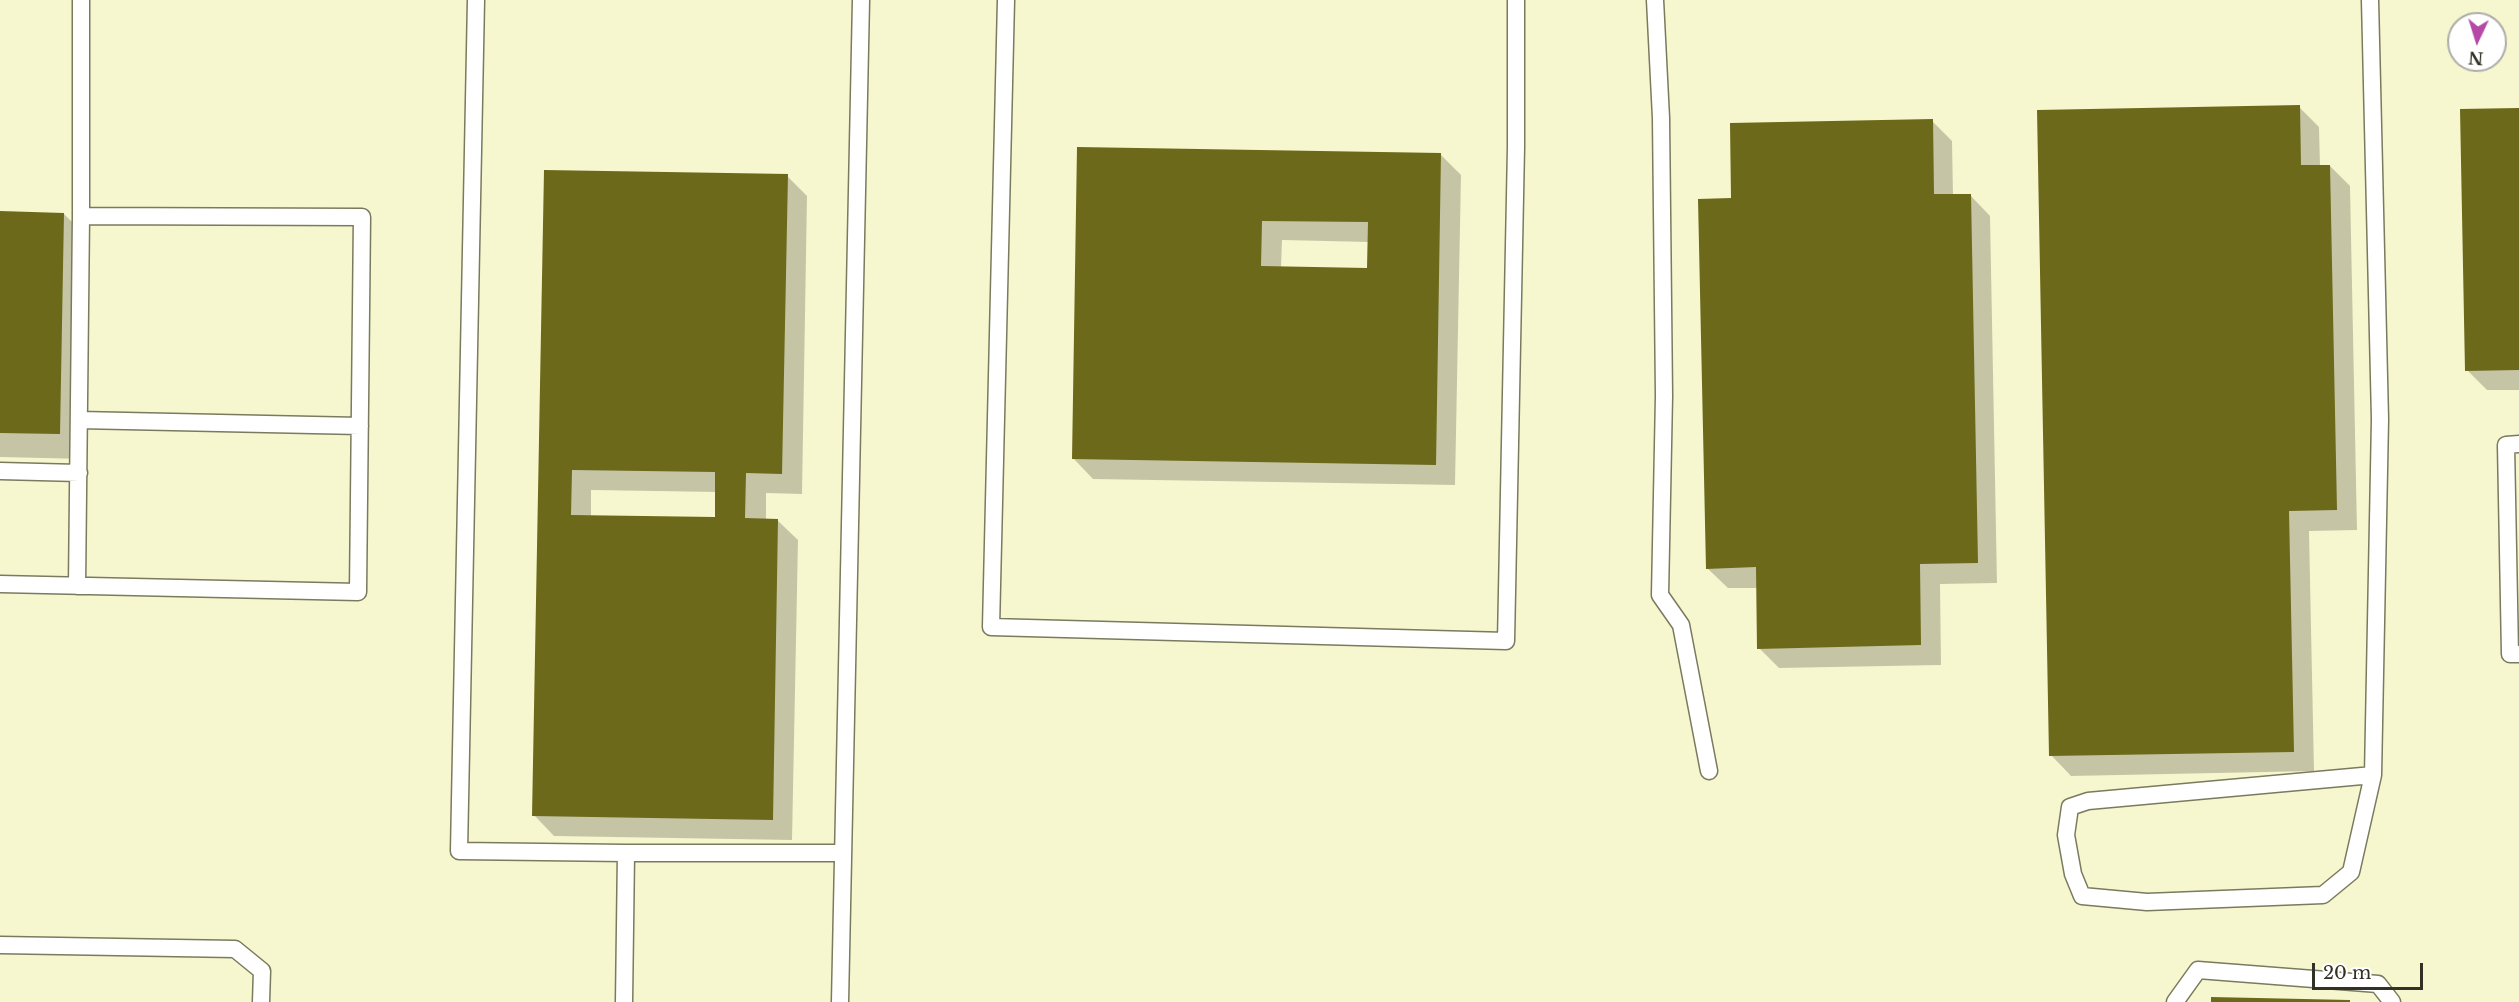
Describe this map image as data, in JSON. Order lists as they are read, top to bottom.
{
  "scale_bar": "20 m",
  "north": "bottom"
}
